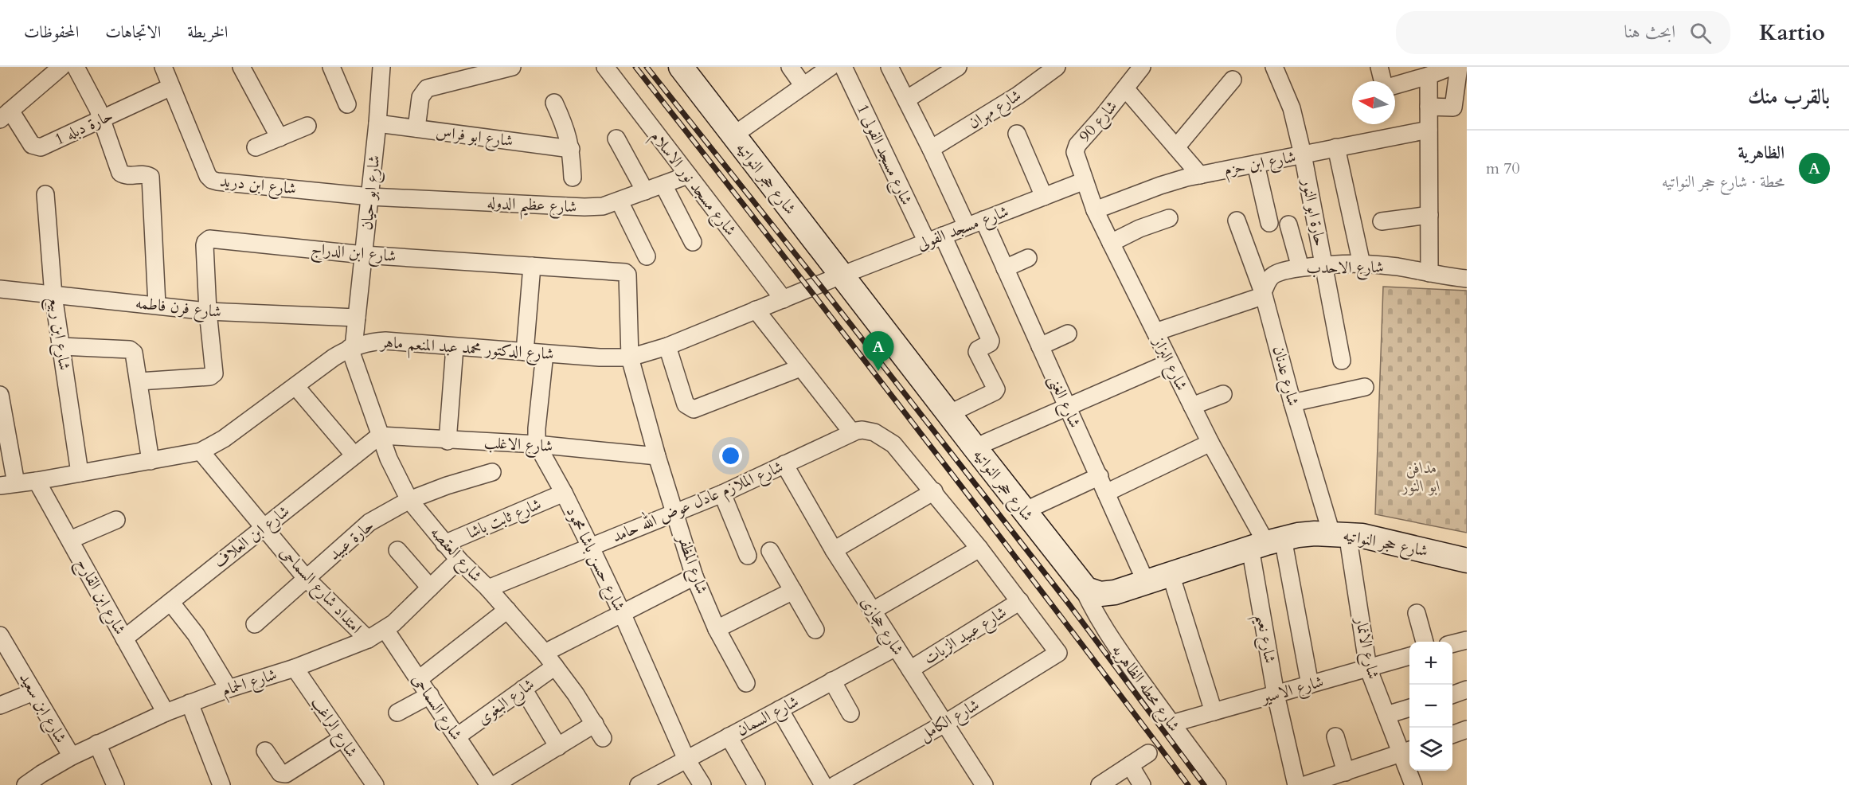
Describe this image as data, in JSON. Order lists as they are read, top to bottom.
{
  "streets": {
    "street": [
      "شارع مهران",
      "شارع 90",
      "حارة دبله 1",
      "شارع ابو فراس",
      "شارع مسجد الفولى 1",
      "شارع ابن حزم",
      "شارع حجر النواتيه",
      "شارع مسجد نور الاسلام",
      "شارع ابن دريد",
      "شارع ابو حيان",
      "شارع عظيم الدوله",
      "حارة ابو النور",
      "شارع مسجد الفولى",
      "شارع ابن الدراج",
      "شارع الاحدب",
      "شارع فرن فاطمه",
      "شارع ابن ربيع",
      "شارع الدكتور محمد عبد المنعم ماهر",
      "شارع البزاز",
      "شارع عدنان",
      "شارع الغنى",
      "شارع الاغلب",
      "شارع الملازم عادل عوض الله حامد",
      "شارع ثابت باشا",
      "شارع ابن العلاف",
      "حارة عبيد",
      "شارع العقصه",
      "شارع حسن باشا محمود",
      "شارع المظفر",
      "امتداد شارع السماحى",
      "شارع ابن القارح",
      "شارع حجازى",
      "شارع عبيد الزيات",
      "شارع نعيم",
      "شارع الانمار",
      "شارع الحمام",
      "شارع محطه الظاهريه",
      "شارع الاسير",
      "شارع البغوى",
      "شارع السماحى",
      "شارع ابن سعيد",
      "شارع السمان",
      "شارع الكامل",
      "شارع الراغب"
    ]
  },
  "crossings": [
    ["شارع 90", "شارع مسجد الفولى"],
    ["شارع 90", "شارع البزاز"],
    ["حارة دبله 1", "شارع ابن دريد"],
    ["شارع ابو فراس", "شارع ابو حيان"],
    ["شارع مسجد الفولى 1", "شارع مسجد الفولى"],
    ["شارع ابن حزم", "حارة ابو النور"],
    ["شارع ابن حزم", "شارع البزاز"],
    ["شارع حجر النواتيه", "شارع مسجد الفولى"],
    ["شارع حجر النواتيه", "شارع الدكتور محمد عبد المنعم ماهر"],
    ["شارع حجر النواتيه", "شارع البزاز"],
    ["شارع حجر النواتيه", "شارع عدنان"],
    ["شارع حجر النواتيه", "شارع الغنى"],
    ["شارع حجر النواتيه", "شارع نعيم"],
    ["شارع حجر النواتيه", "شارع الانمار"],
    ["شارع حجر النواتيه", "شارع محطه الظاهريه"],
    ["شارع مسجد نور الاسلام", "شارع عظيم الدوله"],
    ["شارع مسجد نور الاسلام", "شارع الدكتور محمد عبد المنعم ماهر"],
    ["شارع ابن دريد", "شارع ابو حيان"],
    ["شارع ابن دريد", "شارع عظيم الدوله"],
    ["شارع ابو حيان", "شارع عظيم الدوله"],
    ["شارع ابو حيان", "شارع ابن الدراج"],
    ["شارع ابو حيان", "شارع فرن فاطمه"],
    ["شارع ابو حيان", "شارع الدكتور محمد عبد المنعم ماهر"],
    ["شارع ابو حيان", "شارع العقصه"],
    ["حارة ابو النور", "شارع الاحدب"],
    ["شارع مسجد الفولى", "شارع الدكتور محمد عبد المنعم ماهر"],
    ["شارع مسجد الفولى", "شارع البزاز"],
    ["شارع مسجد الفولى", "شارع الغنى"],
    ["شارع ابن الدراج", "شارع فرن فاطمه"],
    ["شارع ابن الدراج", "شارع الدكتور محمد عبد المنعم ماهر"],
    ["شارع ابن الدراج", "شارع المظفر"],
    ["شارع الاحدب", "شارع البزاز"],
    ["شارع الاحدب", "شارع عدنان"],
    ["شارع فرن فاطمه", "شارع ابن ربيع"],
    ["شارع ابن ربيع", "شارع الدكتور محمد عبد المنعم ماهر"],
    ["شارع الدكتور محمد عبد المنعم ماهر", "شارع العقصه"],
    ["شارع الدكتور محمد عبد المنعم ماهر", "شارع المظفر"],
    ["شارع الدكتور محمد عبد المنعم ماهر", "امتداد شارع السماحى"],
    ["شارع الدكتور محمد عبد المنعم ماهر", "شارع ابن القارح"],
    ["شارع البزاز", "شارع نعيم"],
    ["شارع عدنان", "شارع الانمار"],
    ["شارع الاغلب", "شارع ابن العلاف"],
    ["شارع الاغلب", "شارع العقصه"],
    ["شارع الاغلب", "شارع حسن باشا محمود"],
    ["شارع الاغلب", "شارع المظفر"],
    ["شارع الملازم عادل عوض الله حامد", "شارع العقصه"],
    ["شارع الملازم عادل عوض الله حامد", "شارع حسن باشا محمود"],
    ["شارع الملازم عادل عوض الله حامد", "شارع المظفر"],
    ["شارع الملازم عادل عوض الله حامد", "شارع حجازى"],
    ["شارع ثابت باشا", "شارع العقصه"],
    ["شارع ثابت باشا", "شارع حسن باشا محمود"],
    ["شارع ابن العلاف", "شارع العقصه"],
    ["شارع ابن العلاف", "امتداد شارع السماحى"],
    ["شارع ابن العلاف", "شارع ابن القارح"],
    ["حارة عبيد", "شارع العقصه"],
    ["حارة عبيد", "امتداد شارع السماحى"],
    ["شارع العقصه", "شارع الحمام"],
    ["شارع العقصه", "شارع البغوى"],
    ["شارع حسن باشا محمود", "شارع البغوى"],
    ["شارع حسن باشا محمود", "شارع السمان"],
    ["شارع المظفر", "شارع البغوى"],
    ["امتداد شارع السماحى", "شارع الحمام"],
    ["شارع ابن القارح", "شارع الحمام"],
    ["شارع حجازى", "شارع عبيد الزيات"],
    ["شارع حجازى", "شارع السمان"],
    ["شارع حجازى", "شارع الكامل"],
    ["شارع عبيد الزيات", "شارع الكامل"],
    ["شارع نعيم", "شارع الاسير"],
    ["شارع الانمار", "شارع الاسير"],
    ["شارع الحمام", "شارع السماحى"],
    ["شارع الحمام", "شارع ابن سعيد"],
    ["شارع الحمام", "شارع الراغب"],
    ["شارع محطه الظاهريه", "شارع الاسير"],
    ["شارع البغوى", "شارع السماحى"]
  ],
  "parks": ["مدافن ابو النور"],
  "north": "left",
  "page": {
    "header": "Kartio",
    "search": "ابحث هنا",
    "nav": ["الخريطة", "الاتجاهات", "المحفوظات"],
    "heading": "بالقرب منك",
    "list": [
      {
        "mark": "A",
        "name": "الظاهرية",
        "note": "محطة · شارع حجر النواتيه",
        "value": "70 m"
      }
    ],
    "pins": "A",
    "map_buttons": ["+", "−"]
  }
}
